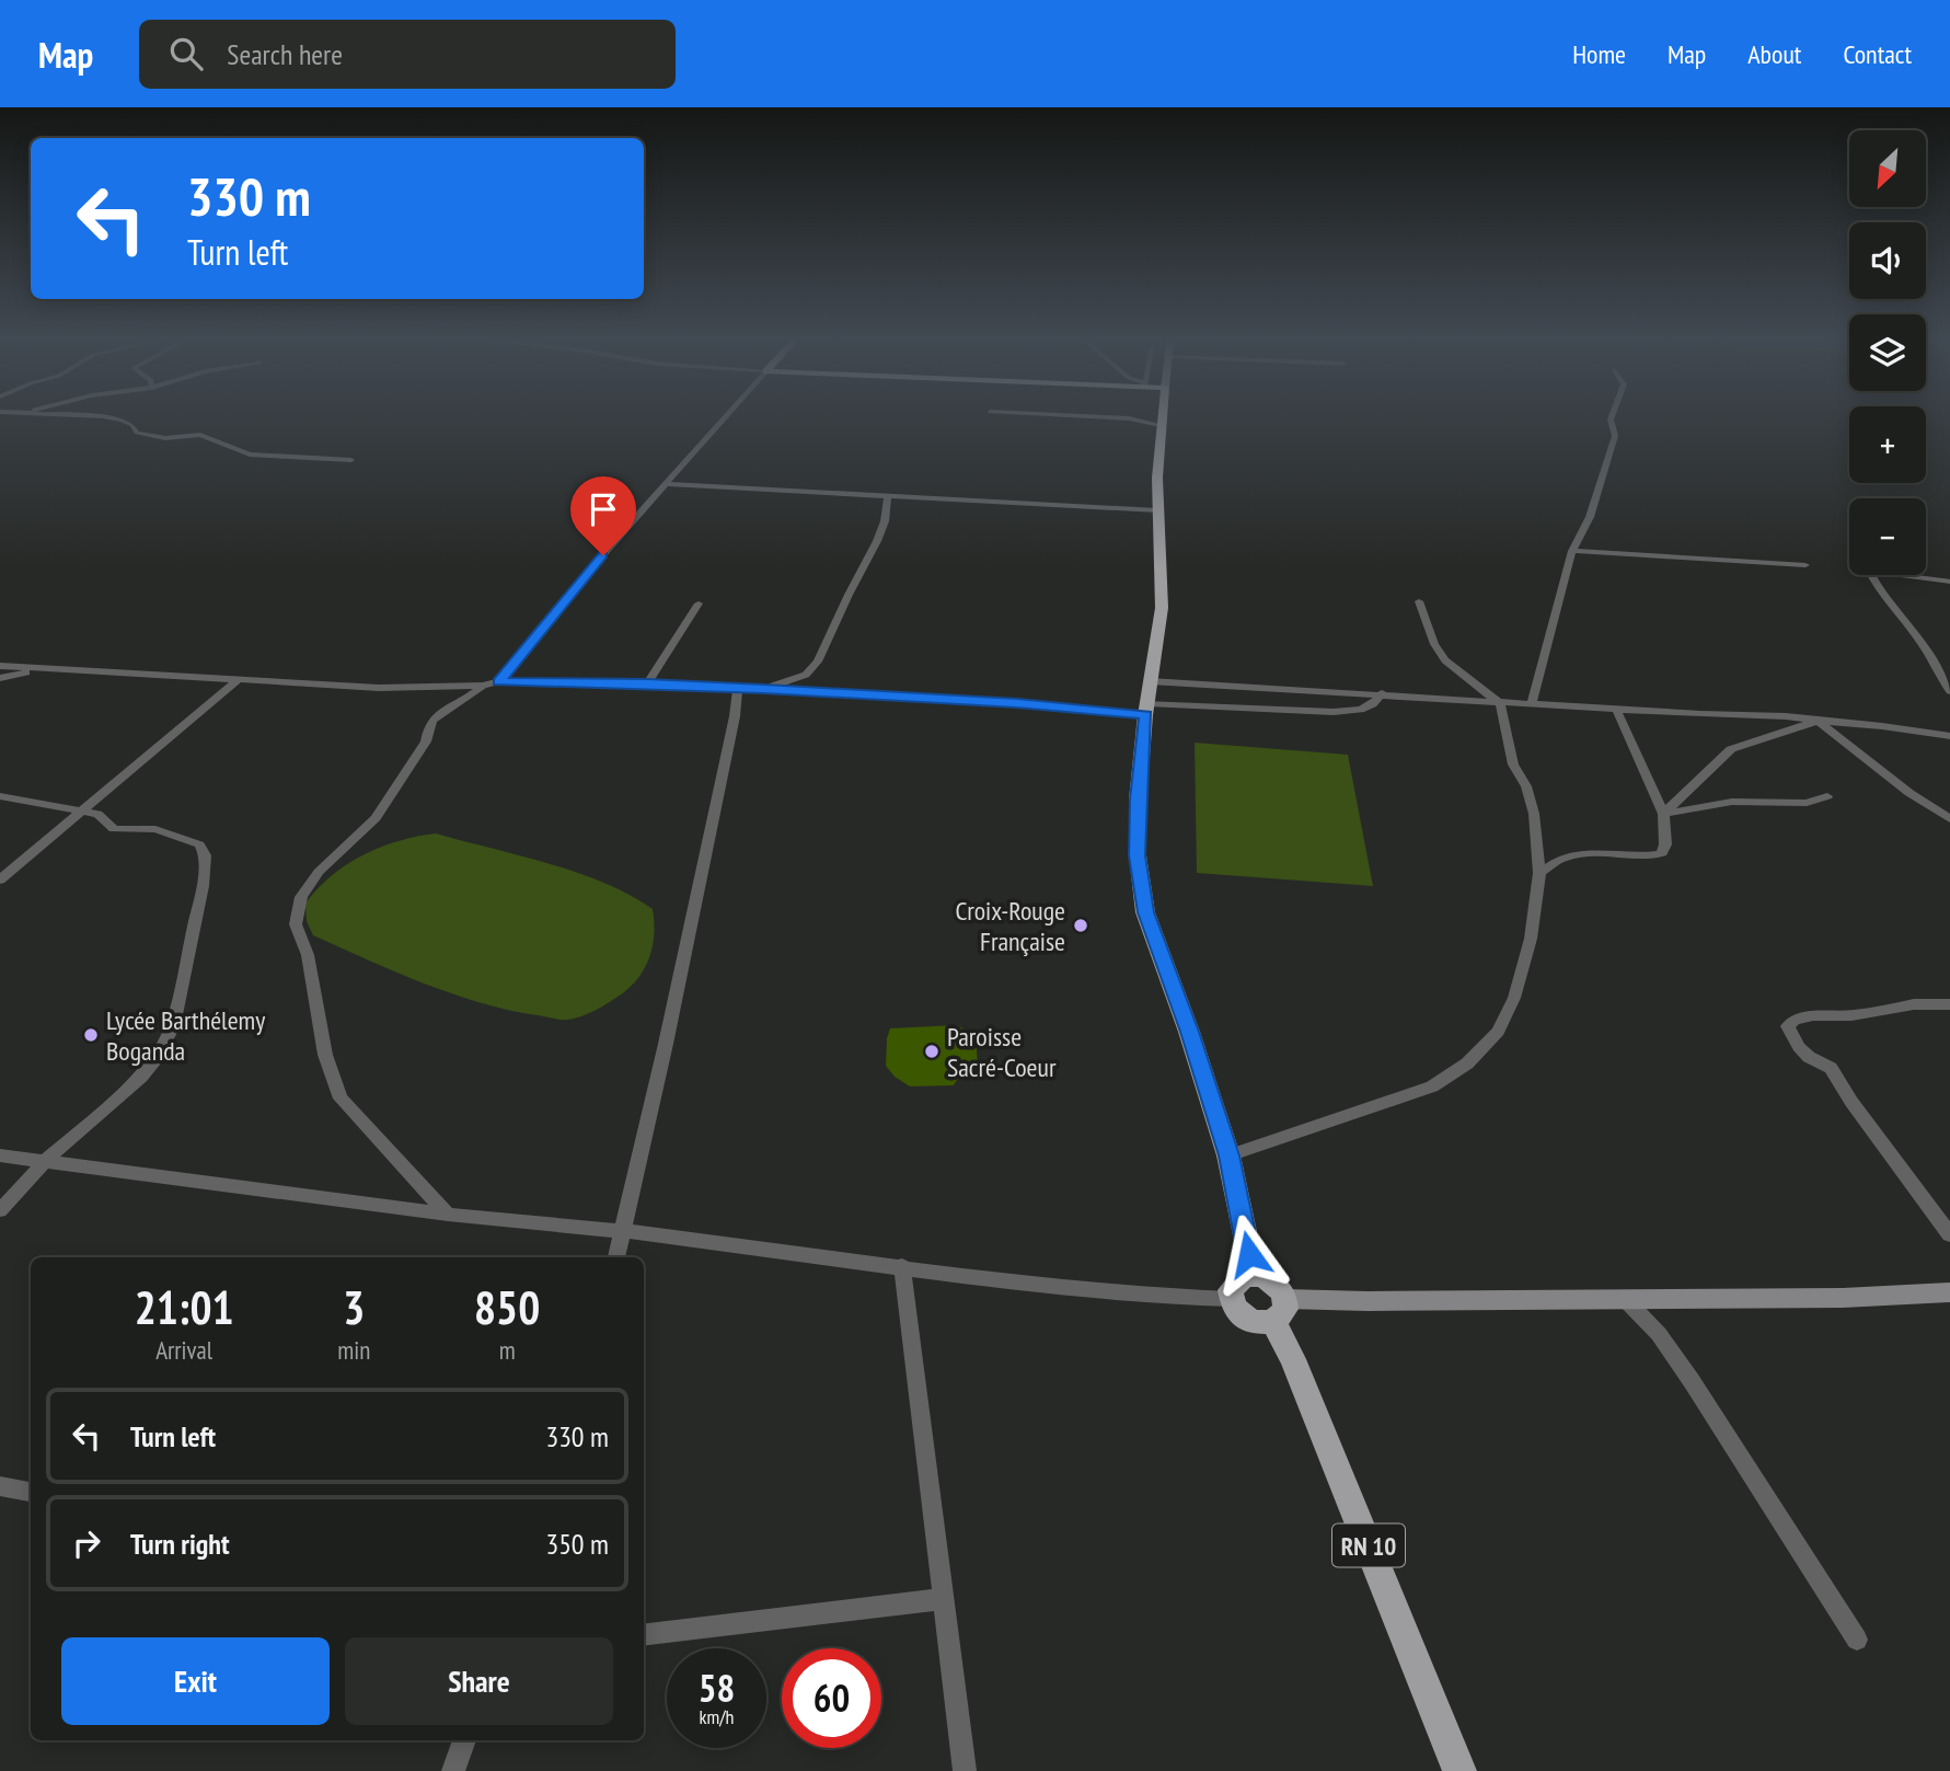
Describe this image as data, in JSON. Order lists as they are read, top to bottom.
{
  "streets": {
    "main road": ["RN 10"]
  },
  "places": ["Croix-Rouge Française", "Lycée Barthélemy Boganda", "Paroisse Sacré-Coeur"],
  "north": "bottom left",
  "page": {
    "header": "Map",
    "search": "Search here",
    "nav": [
      "Home",
      "Map",
      "About",
      "Contact"
    ],
    "map_buttons": ["+", "−"],
    "turn": ["330 m", "Turn left"],
    "eta": [
      "21:01",
      "Arrival",
      "3",
      "min",
      "850",
      "m"
    ],
    "list": [
      {
        "name": "Turn left",
        "value": "330 m"
      },
      {
        "name": "Turn right",
        "value": "350 m"
      }
    ],
    "buttons": ["Exit", "Share"],
    "speed": "58 km/h",
    "limit": "60"
  }
}
